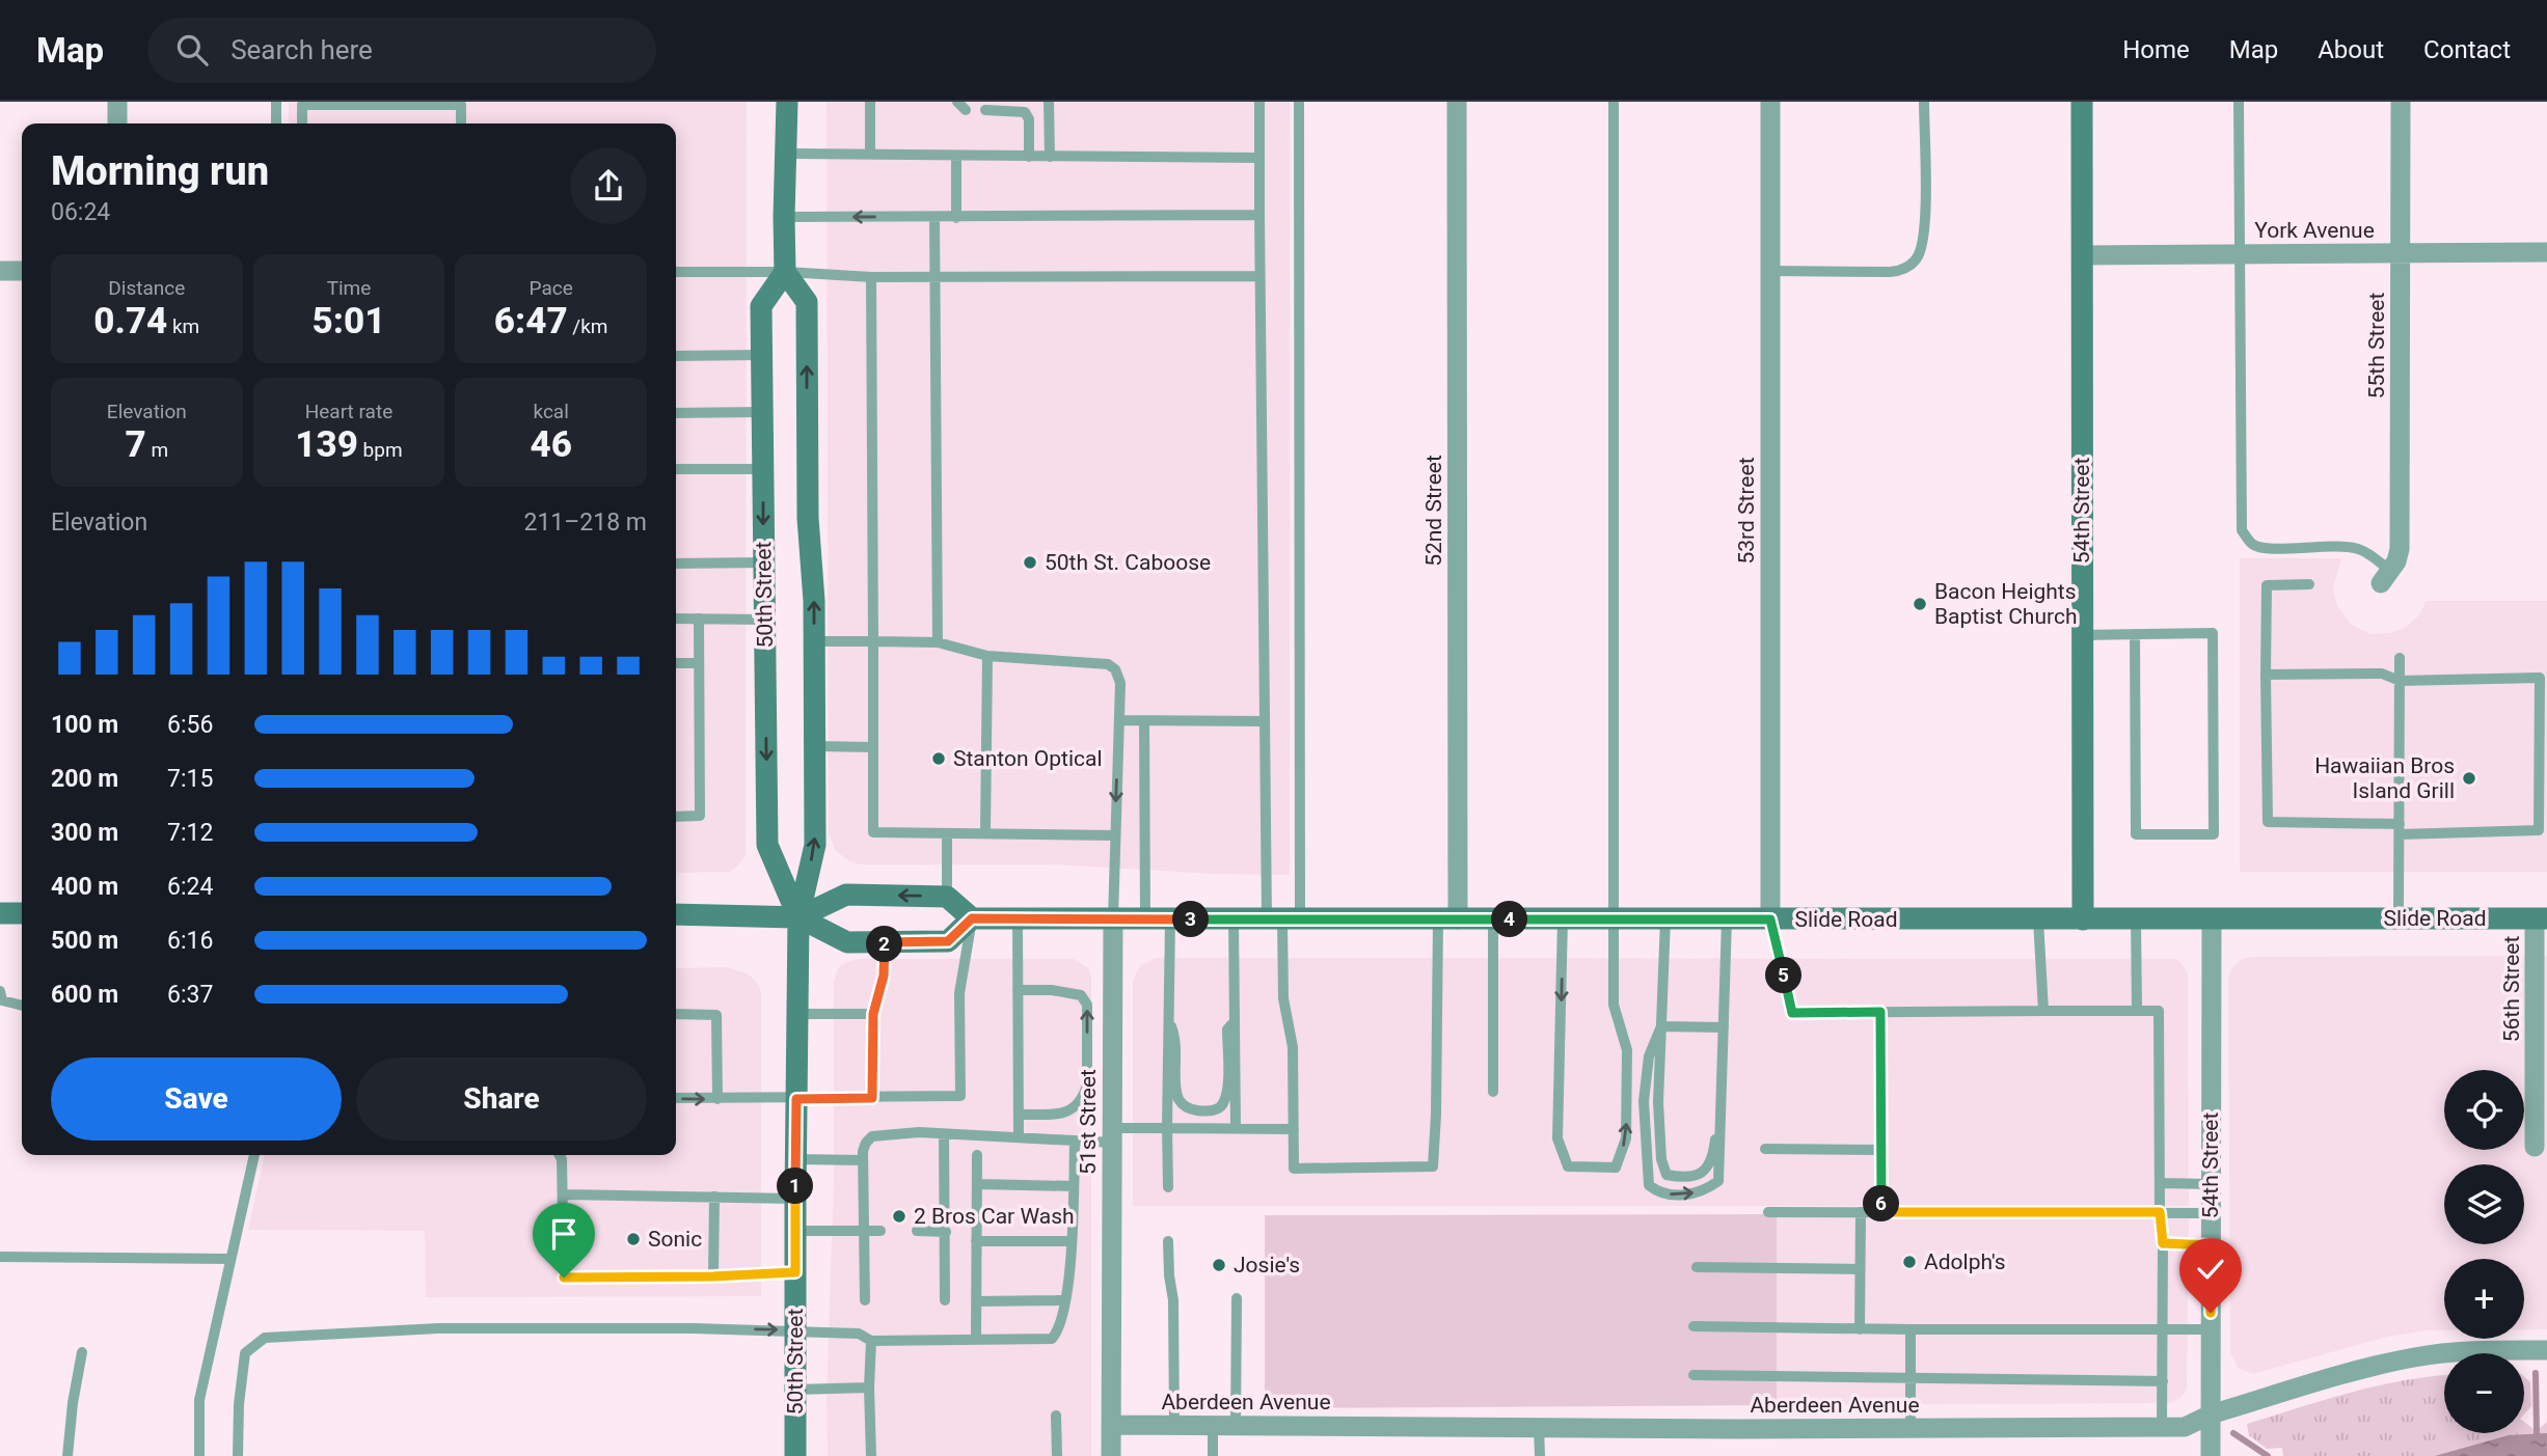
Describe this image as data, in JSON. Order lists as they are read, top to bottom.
{
  "streets": {
    "main road": ["54th Street", "50th Street", "Slide Road"],
    "street": [
      "York Avenue",
      "55th Street",
      "52nd Street",
      "53rd Street",
      "56th Street",
      "51st Street",
      "Aberdeen Avenue"
    ]
  },
  "crossings": [
    ["York Avenue", "55th Street"],
    ["York Avenue", "54th Street"],
    ["52nd Street", "Slide Road"],
    ["53rd Street", "Slide Road"],
    ["54th Street", "Slide Road"],
    ["54th Street", "Aberdeen Avenue"],
    ["Slide Road", "56th Street"],
    ["Slide Road", "51st Street"],
    ["51st Street", "Aberdeen Avenue"]
  ],
  "places": [
    "50th St. Caboose",
    "Bacon Heights Baptist Church",
    "Stanton Optical",
    "Hawaiian Bros Island Grill",
    "2 Bros Car Wash",
    "Sonic",
    "Adolph's",
    "Josie's"
  ],
  "page": {
    "header": "Map",
    "search": "Search here",
    "nav": [
      "Home",
      "Map",
      "About",
      "Contact"
    ],
    "heading": ["Morning run", "06:24"],
    "stats": [
      ["Distance", "0.74 km"],
      ["Time", "5:01"],
      ["Pace", "6:47 /km"],
      ["Elevation", "7 m"],
      ["Heart rate", "139 bpm"],
      ["kcal", "46"]
    ],
    "chart": ["Elevation", "211–218 m"],
    "list": [
      {
        "name": "100 m",
        "note": "6:56"
      },
      {
        "name": "200 m",
        "note": "7:15"
      },
      {
        "name": "300 m",
        "note": "7:12"
      },
      {
        "name": "400 m",
        "note": "6:24"
      },
      {
        "name": "500 m",
        "note": "6:16"
      },
      {
        "name": "600 m",
        "note": "6:37"
      }
    ],
    "pins": [
      "3",
      "4",
      "2",
      "5",
      "1",
      "6"
    ],
    "buttons": ["Save", "Share"],
    "map_buttons": ["+", "−"]
  }
}
